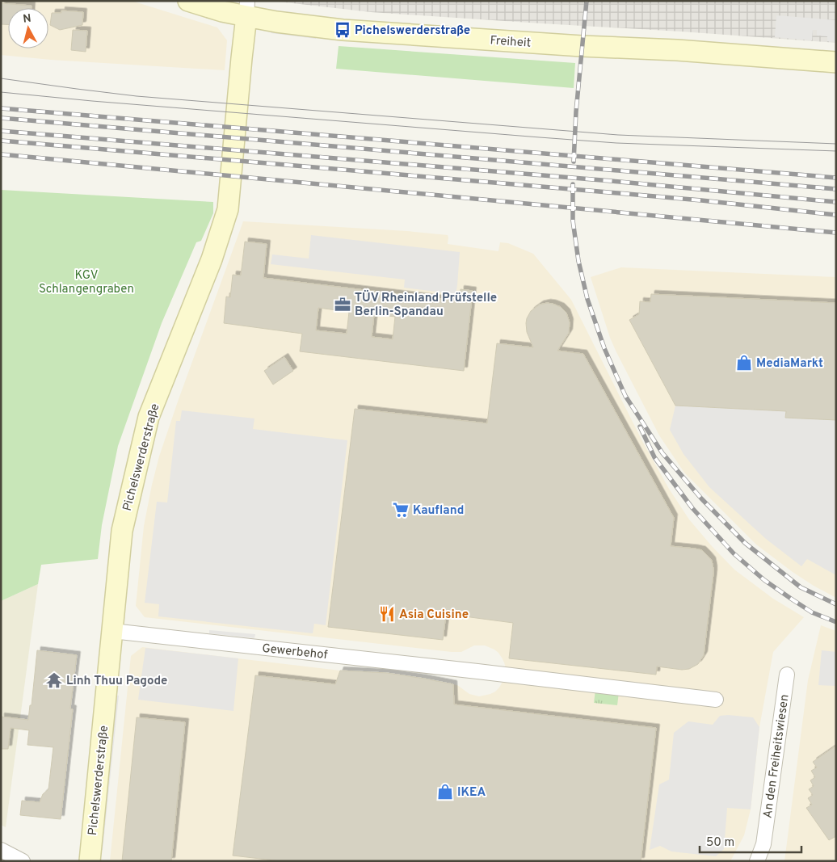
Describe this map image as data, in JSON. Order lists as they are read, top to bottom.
{
  "streets": {
    "street": [
      "Freiheit",
      "Pichelswerderstraße",
      "Gewerbehof",
      "An den Freiheitswiesen"
    ]
  },
  "crossings": [
    ["Freiheit", "Pichelswerderstraße"],
    ["Pichelswerderstraße", "Gewerbehof"]
  ],
  "parks": ["KGV Schlangengraben"],
  "places": {
    "bus stop": ["Pichelswerderstraße"],
    "office": ["TÜV Rheinland Prüfstelle Berlin-Spandau"],
    "shop": ["MediaMarkt", "IKEA"],
    "supermarket": ["Kaufland"],
    "restaurant": ["Asia Cuisine"],
    "temple": ["Linh Thuu Pagode"]
  },
  "scale_bar": "50 m",
  "north": "top"
}
